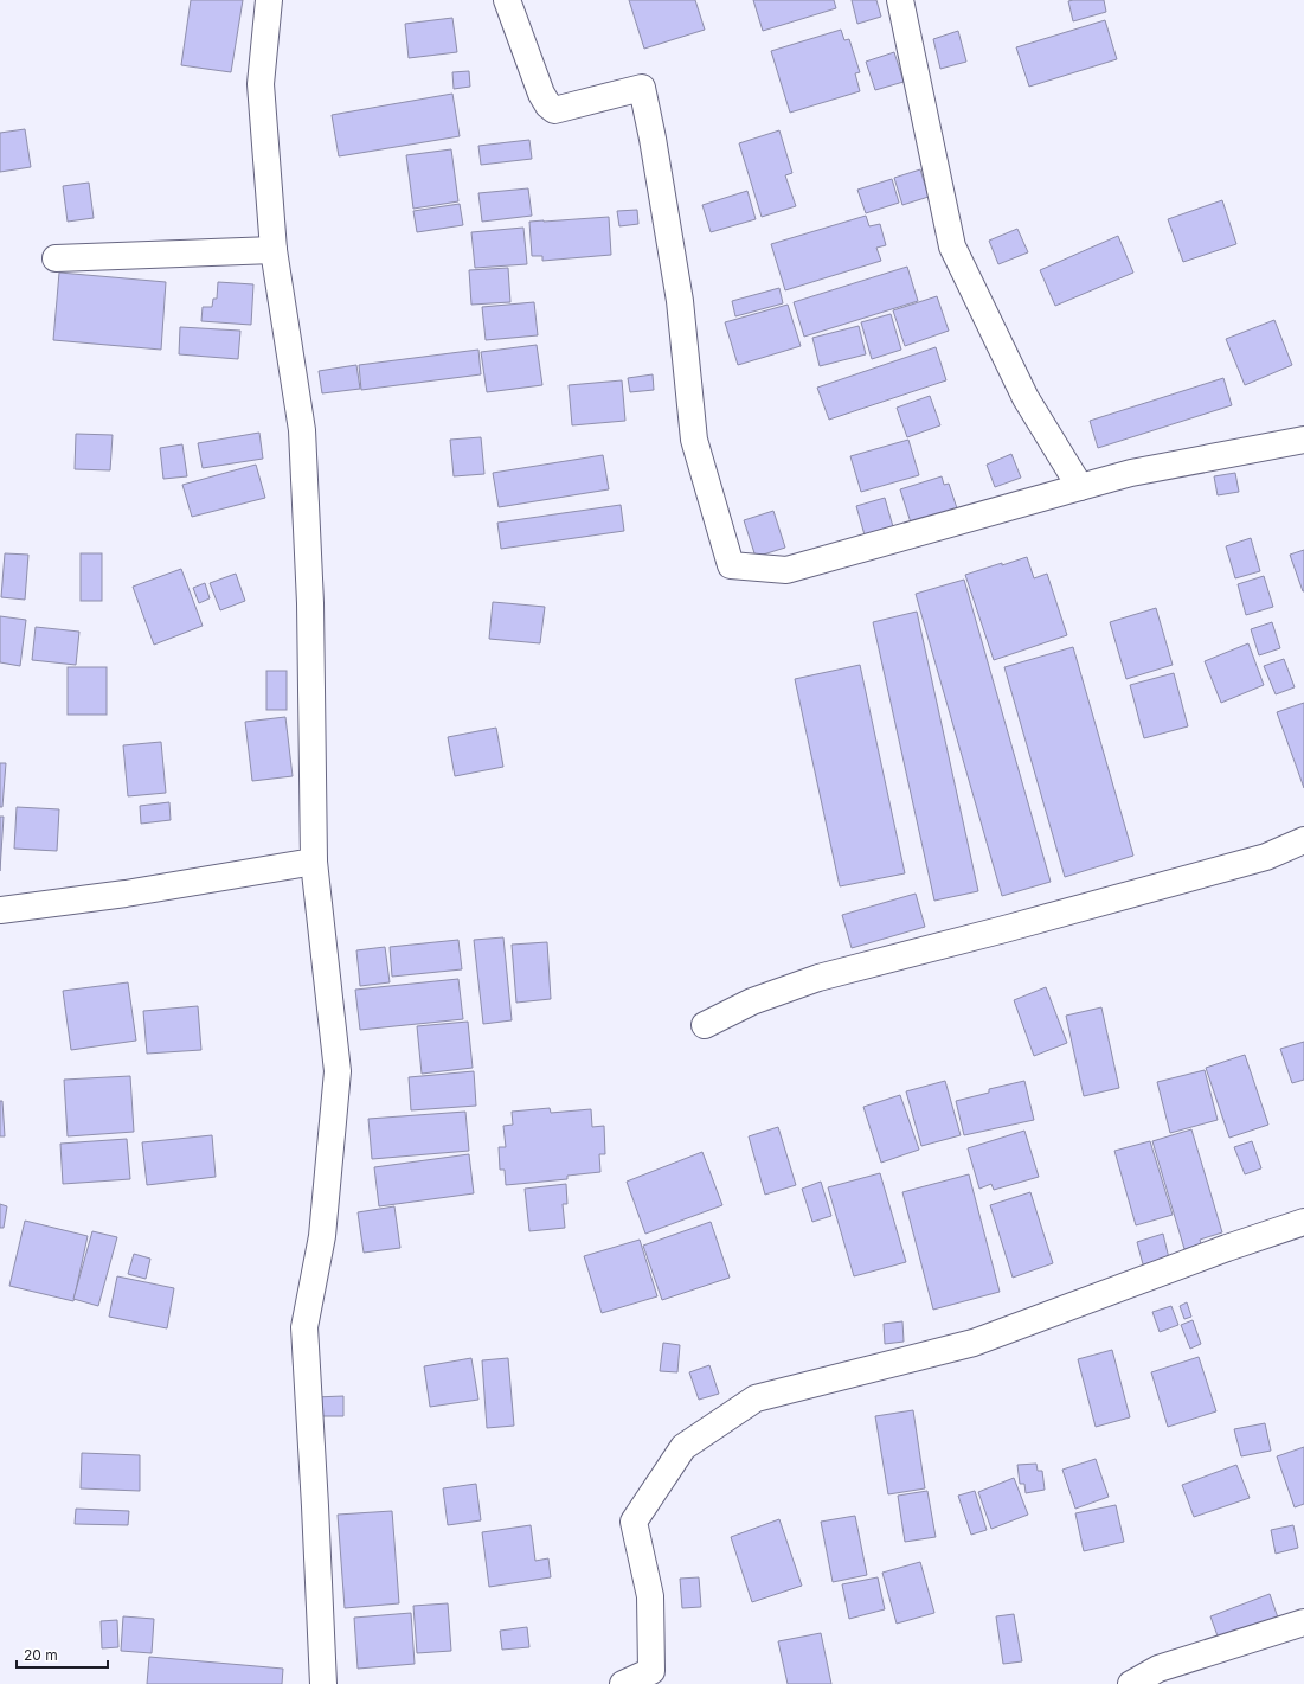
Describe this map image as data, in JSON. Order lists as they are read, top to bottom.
{
  "scale_bar": "20 m"
}
